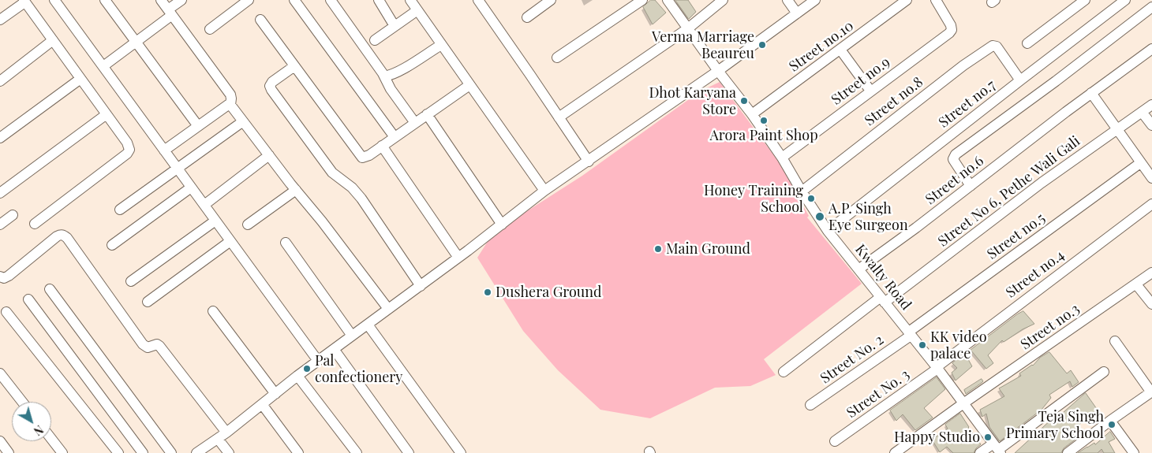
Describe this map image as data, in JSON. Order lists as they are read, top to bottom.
{
  "streets": {
    "street": [
      "Street no.10",
      "Street no.9",
      "Street no.8",
      "Street no.7",
      "Street no.6",
      "Street No 6, Pethe Wali Gali",
      "Street no.5",
      "Street no.4",
      "Kwalty Road",
      "Street no.3",
      "Street No. 2",
      "Street No. 3"
    ]
  },
  "crossings": [
    ["Street no.10", "Kwalty Road"],
    ["Street no.9", "Kwalty Road"],
    ["Street no.8", "Street no.7"],
    ["Street no.8", "Kwalty Road"],
    ["Street no.7", "Kwalty Road"],
    ["Street no.6", "Kwalty Road"],
    ["Street No 6, Pethe Wali Gali", "Kwalty Road"],
    ["Street no.5", "Kwalty Road"],
    ["Street no.5", "Street No. 2"],
    ["Street no.4", "Kwalty Road"],
    ["Street no.4", "Street No. 3"],
    ["Kwalty Road", "Street no.3"],
    ["Kwalty Road", "Street No. 2"],
    ["Kwalty Road", "Street No. 3"]
  ],
  "places": [
    "Verma Marriage Beaureu",
    "Dhot Karyana Store",
    "Arora Paint Shop",
    "Honey Training School",
    "A.P. Singh Eye Surgeon",
    "Main Ground",
    "Dushera Ground",
    "KK video palace",
    "Pal confectionery",
    "Teja Singh Primary School",
    "Happy Studio"
  ],
  "north": "bottom right"
}
